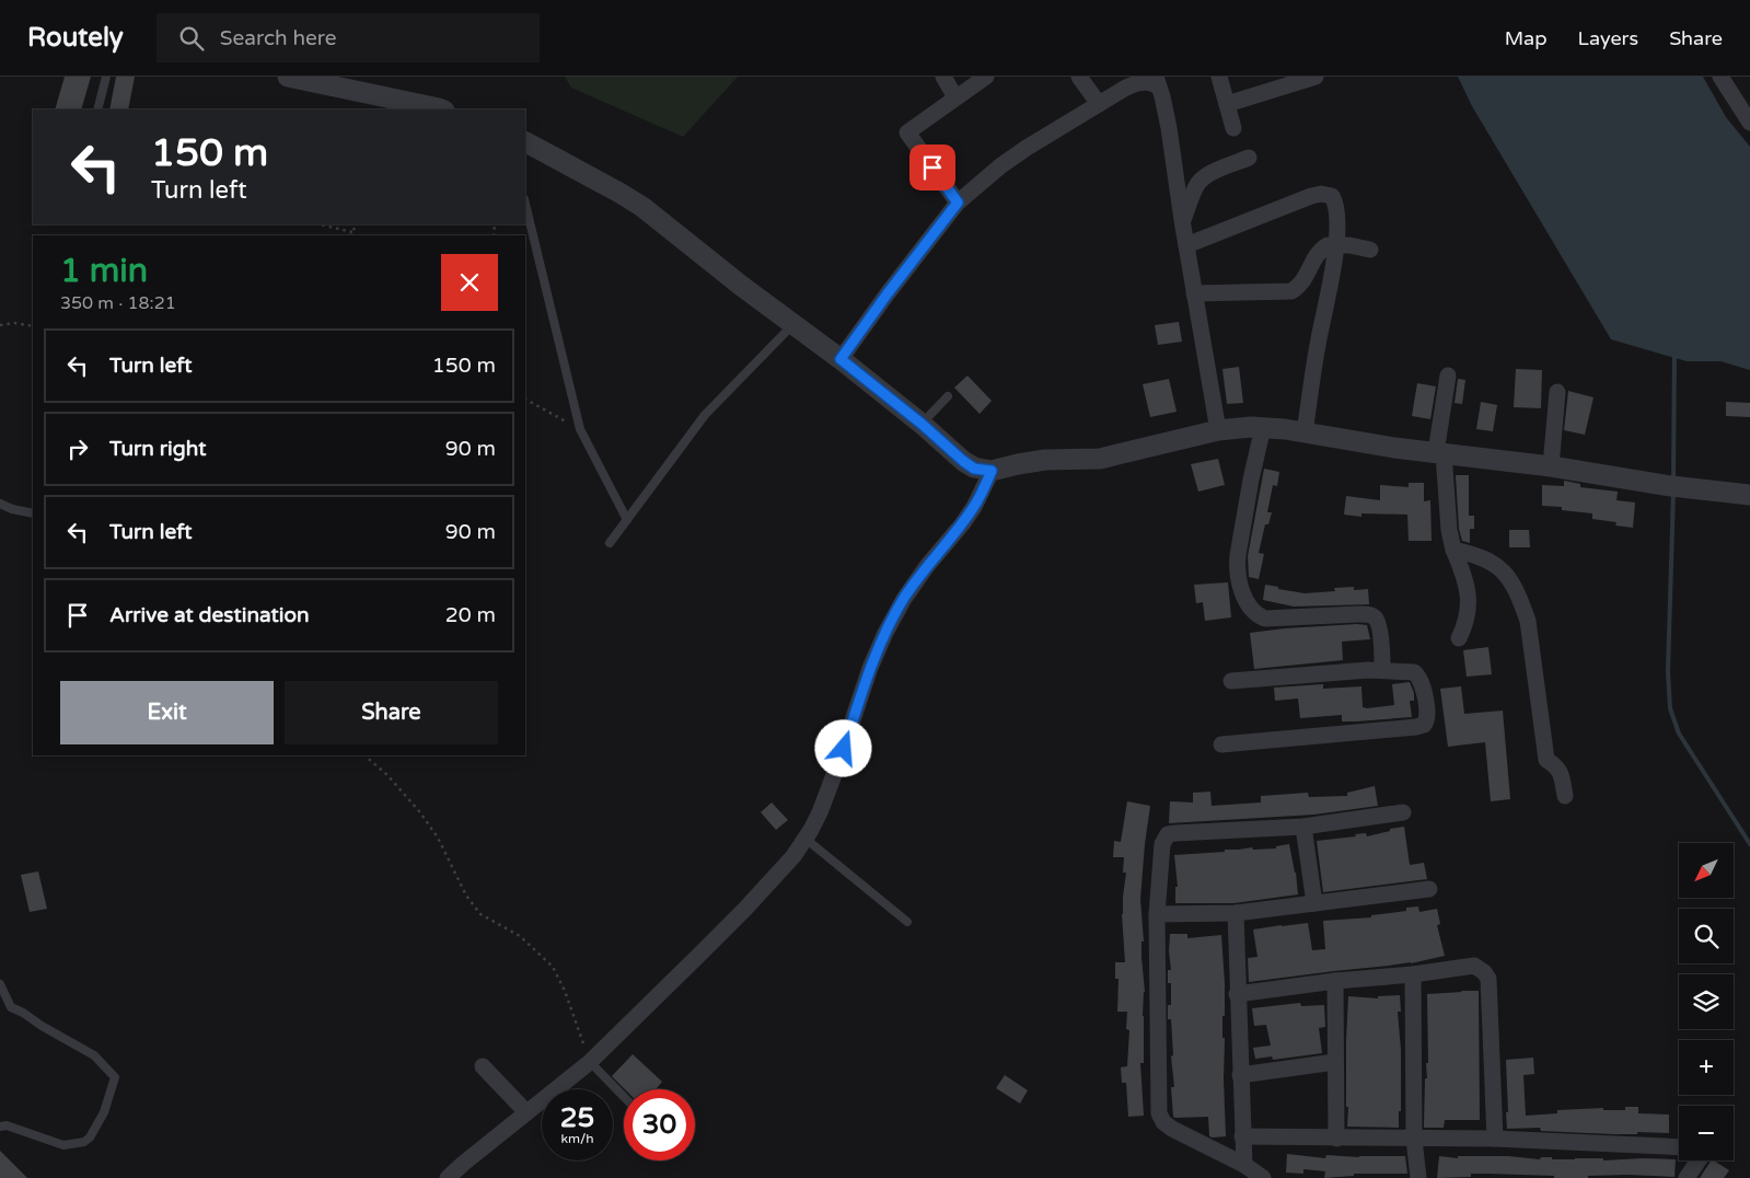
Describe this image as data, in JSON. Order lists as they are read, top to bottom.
{
  "north": "bottom left",
  "page": {
    "header": "Routely",
    "search": "Search here",
    "nav": ["Map", "Layers", "Share"],
    "turn": ["150 m", "Turn left"],
    "heading": ["1 min", "350 m · 18:21"],
    "list": [
      {
        "name": "Turn left",
        "value": "150 m"
      },
      {
        "name": "Turn right",
        "value": "90 m"
      },
      {
        "name": "Turn left",
        "value": "90 m"
      },
      {
        "name": "Arrive at destination",
        "value": "20 m"
      }
    ],
    "buttons": ["Exit", "Share"],
    "map_buttons": ["+", "−"],
    "speed": "25 km/h",
    "limit": "30"
  }
}
